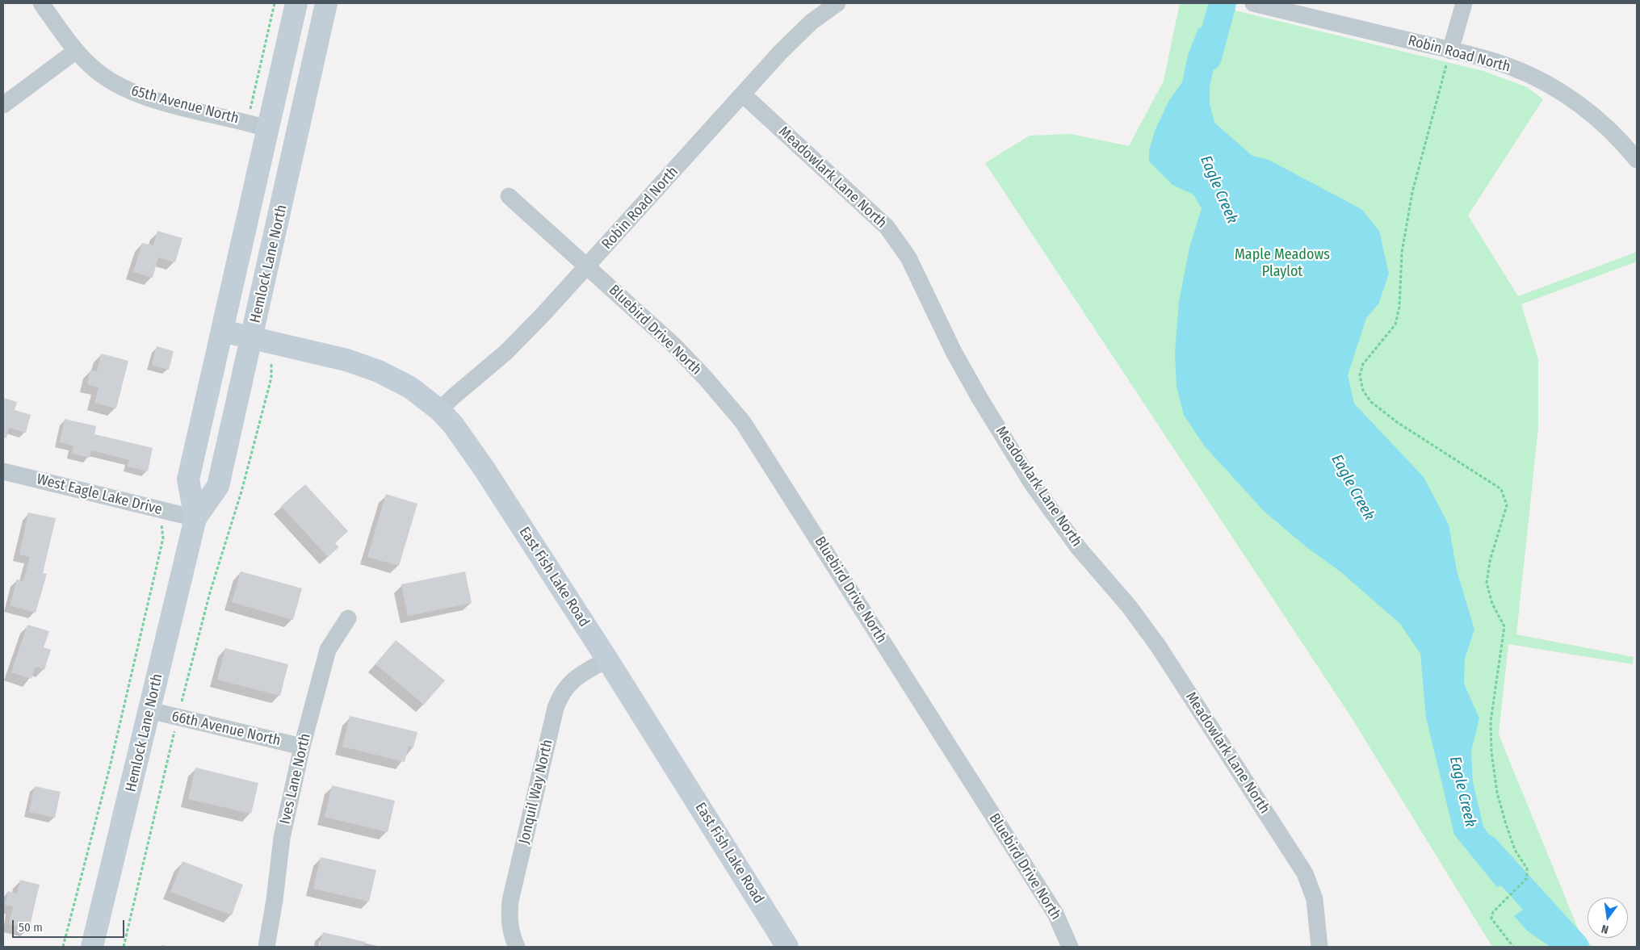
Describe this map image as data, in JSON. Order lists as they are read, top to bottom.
{
  "streets": {
    "main road": ["Hemlock Lane North", "East Fish Lake Road"],
    "street": [
      "Robin Road North",
      "65th Avenue North",
      "Meadowlark Lane North",
      "Bluebird Drive North",
      "West Eagle Lake Drive",
      "66th Avenue North",
      "Ives Lane North",
      "Jonquil Way North"
    ]
  },
  "crossings": [
    ["Robin Road North", "Meadowlark Lane North"],
    ["Robin Road North", "Bluebird Drive North"],
    ["Robin Road North", "East Fish Lake Road"],
    ["65th Avenue North", "Hemlock Lane North"],
    ["Hemlock Lane North", "West Eagle Lake Drive"],
    ["Hemlock Lane North", "East Fish Lake Road"],
    ["Hemlock Lane North", "66th Avenue North"],
    ["East Fish Lake Road", "Jonquil Way North"],
    ["66th Avenue North", "Ives Lane North"]
  ],
  "water": ["Eagle Creek"],
  "parks": ["Maple Meadows Playlot"],
  "scale_bar": "50 m",
  "north": "bottom"
}
